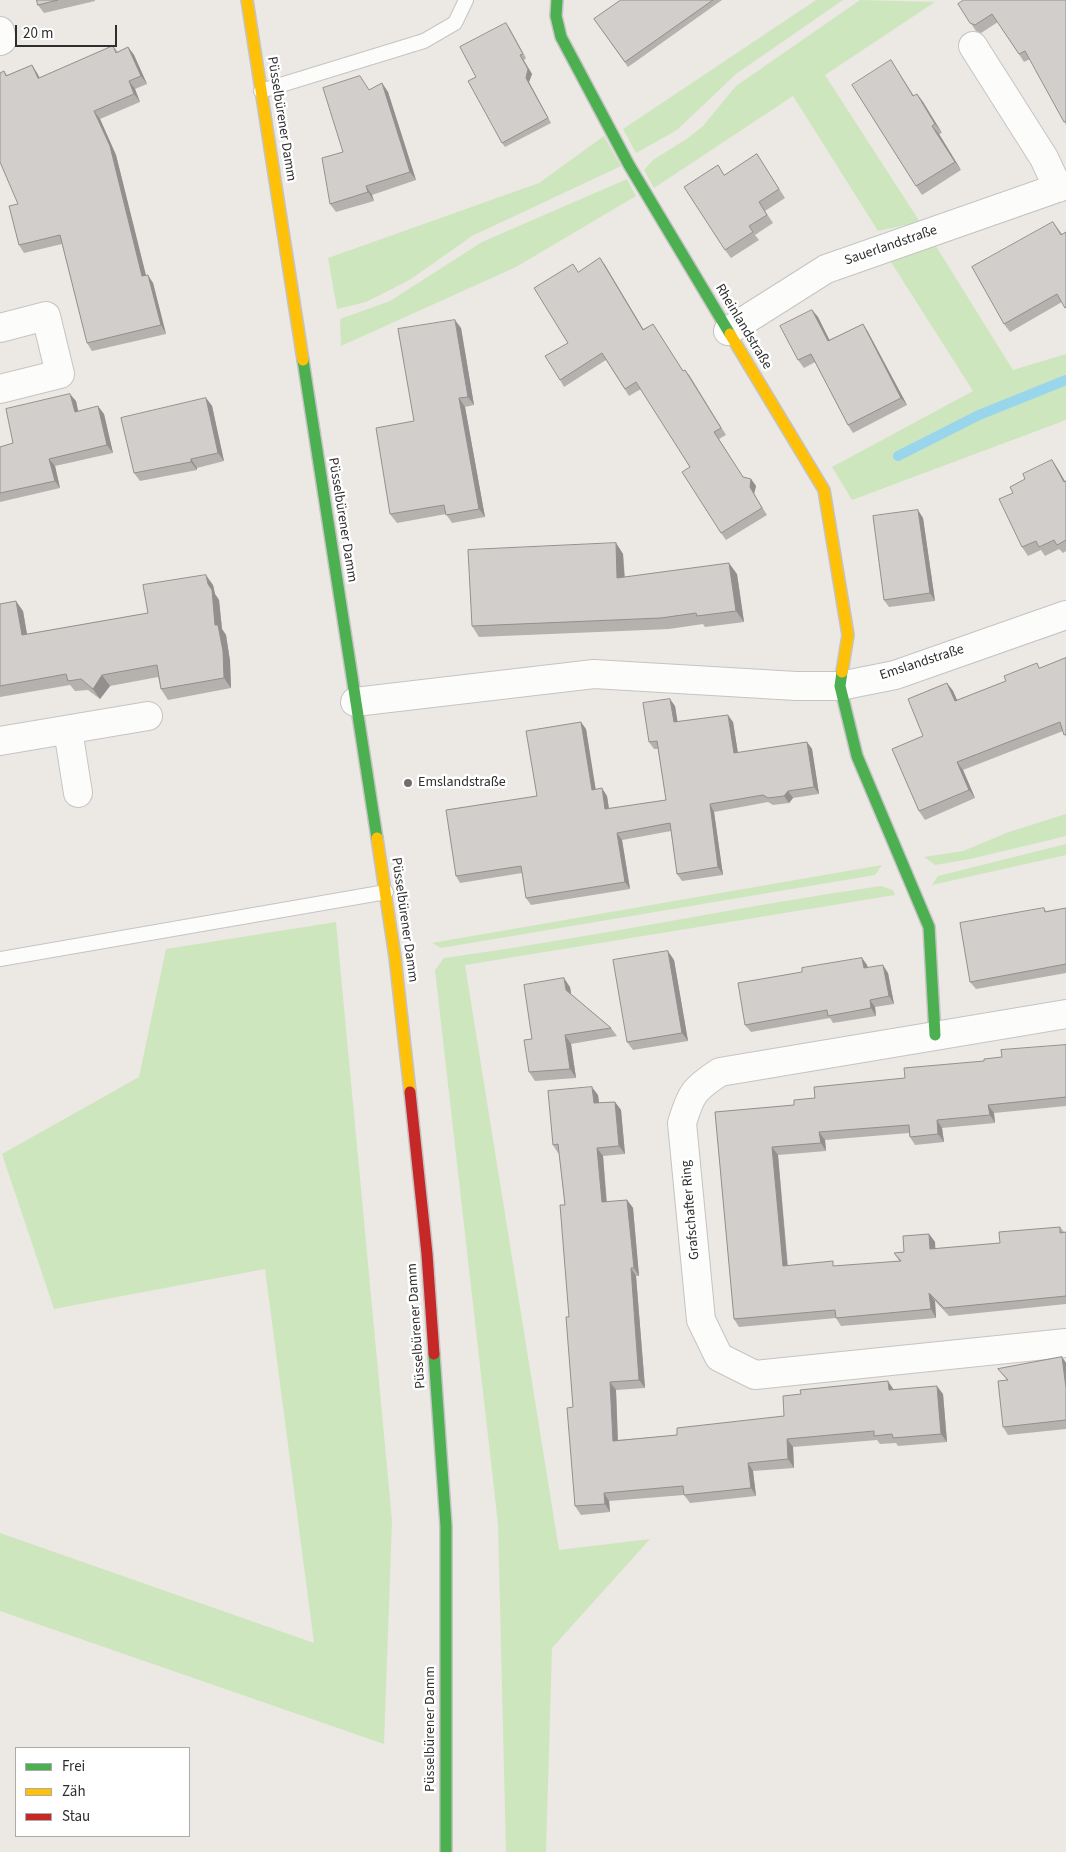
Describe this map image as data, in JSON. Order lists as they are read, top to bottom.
{
  "streets": {
    "main road": ["Püsselbürener Damm", "Rheinlandstraße"],
    "street": ["Sauerlandstraße", "Emslandstraße", "Grafschafter Ring"]
  },
  "crossings": [
    ["Püsselbürener Damm", "Emslandstraße"],
    ["Sauerlandstraße", "Rheinlandstraße"],
    ["Rheinlandstraße", "Emslandstraße"]
  ],
  "places": ["Emslandstraße"],
  "legend": ["Frei", "Zäh", "Stau"],
  "scale_bar": "20 m"
}
